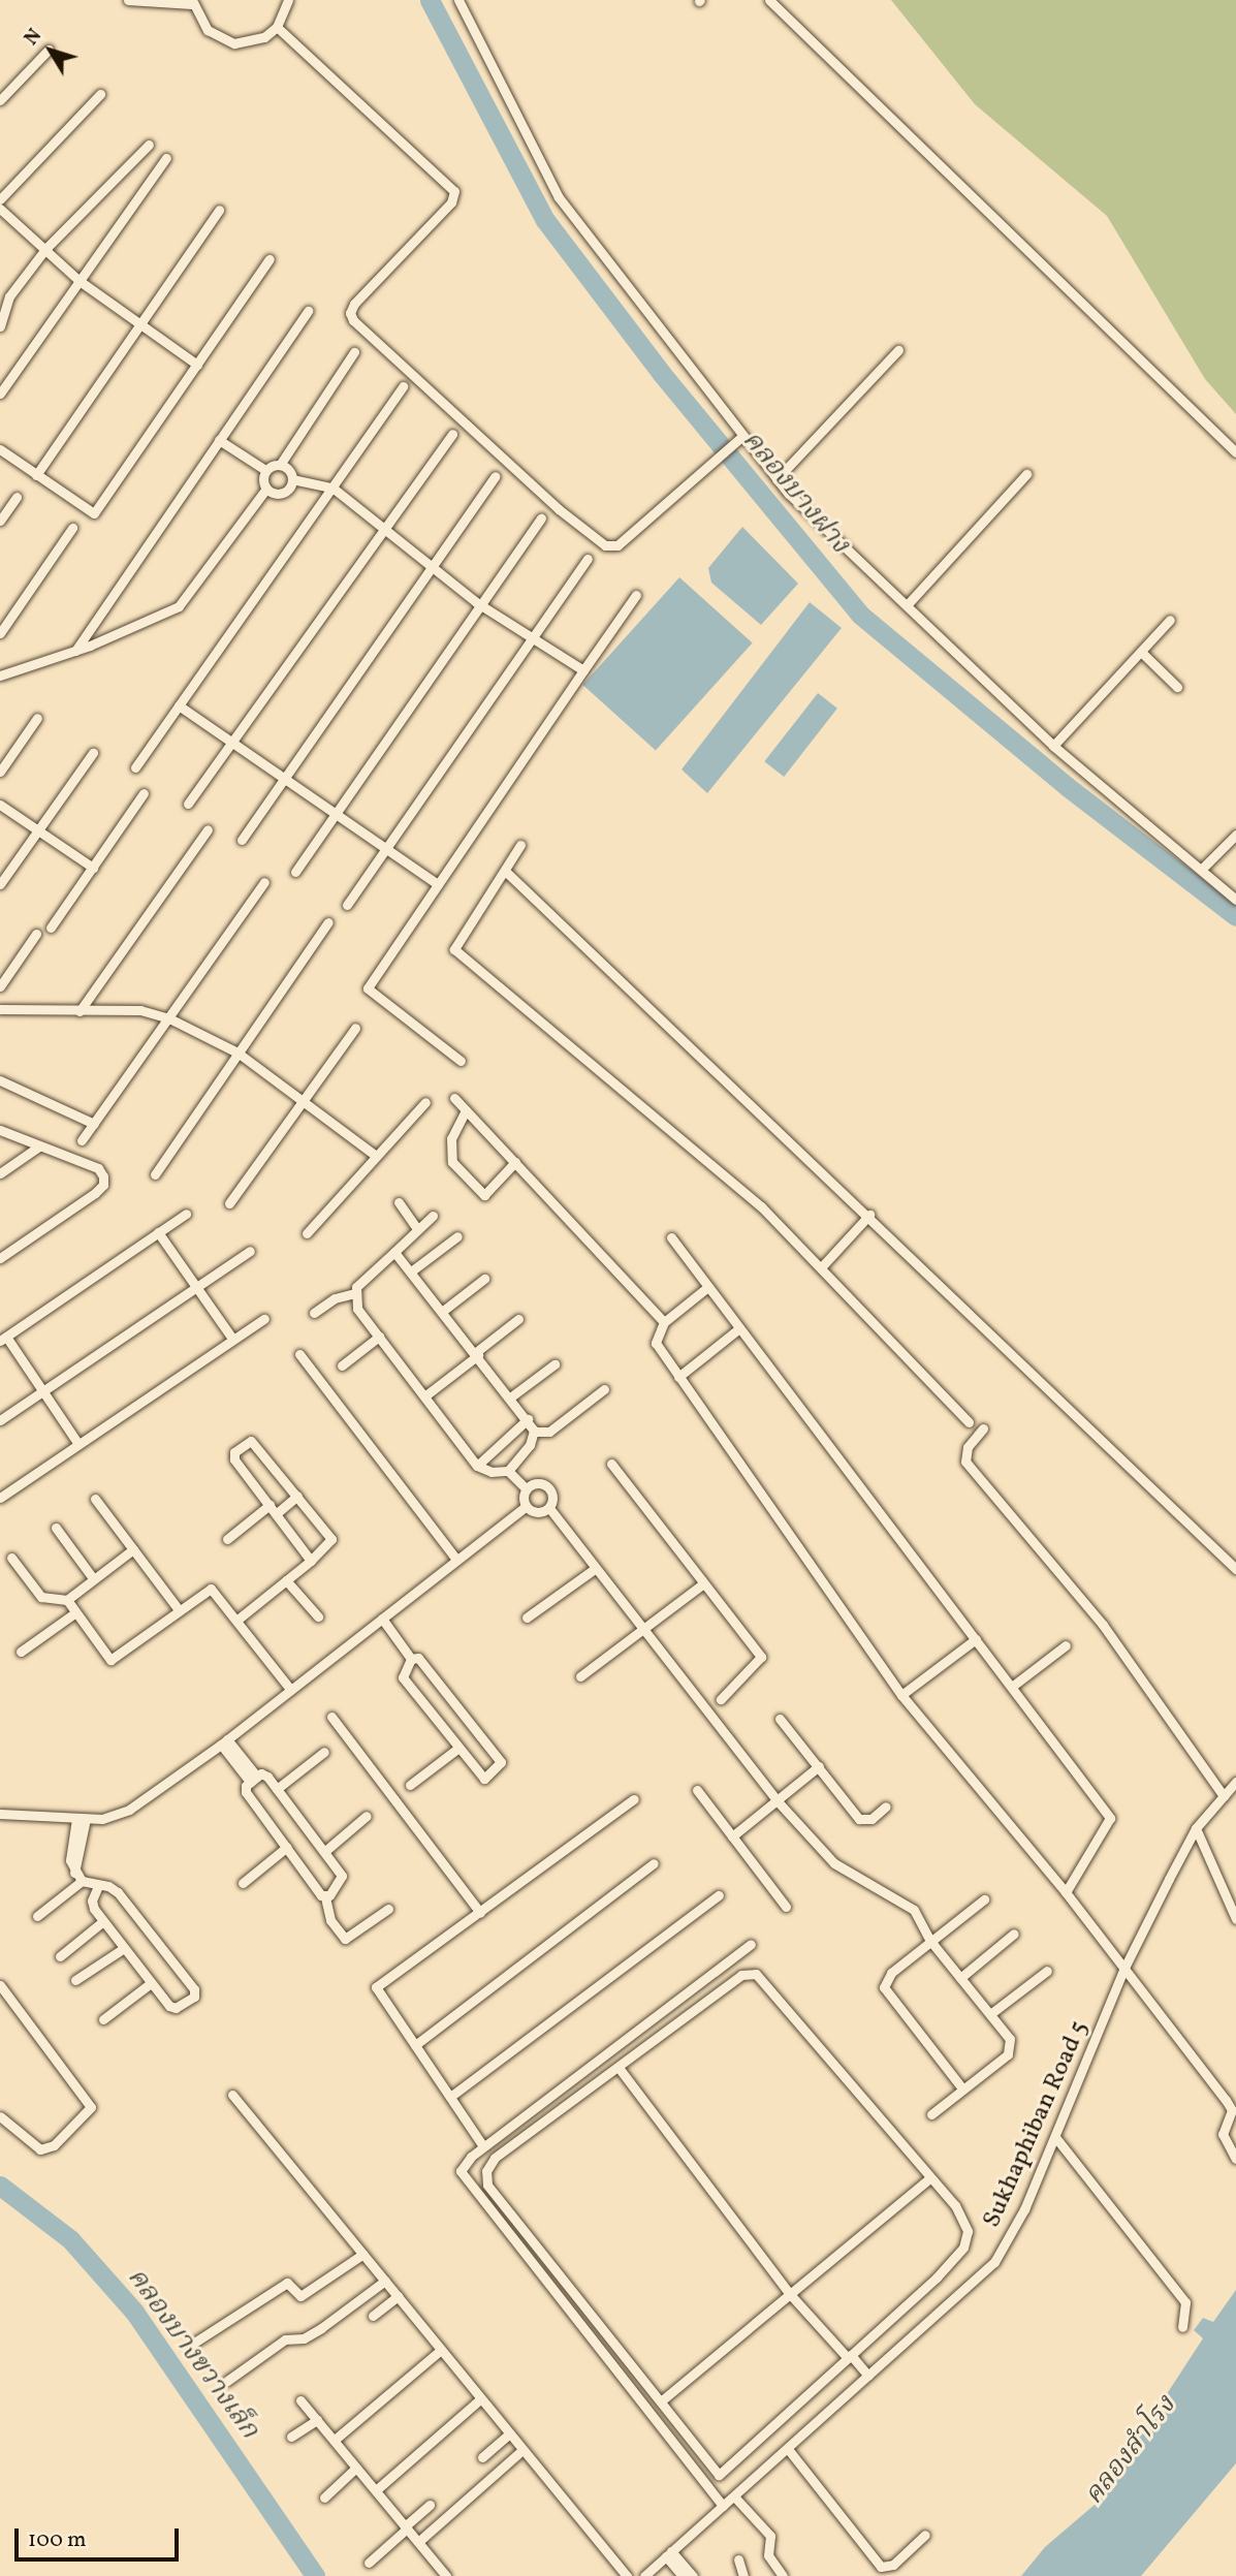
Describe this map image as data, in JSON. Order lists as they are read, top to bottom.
{
  "streets": {
    "street": ["Sukhaphiban Road 5"]
  },
  "water": ["คลองบางฝาง", "คลองบางขวางเล็ก", "คลองสำโรง"],
  "scale_bar": "100 m",
  "north": "top left"
}
